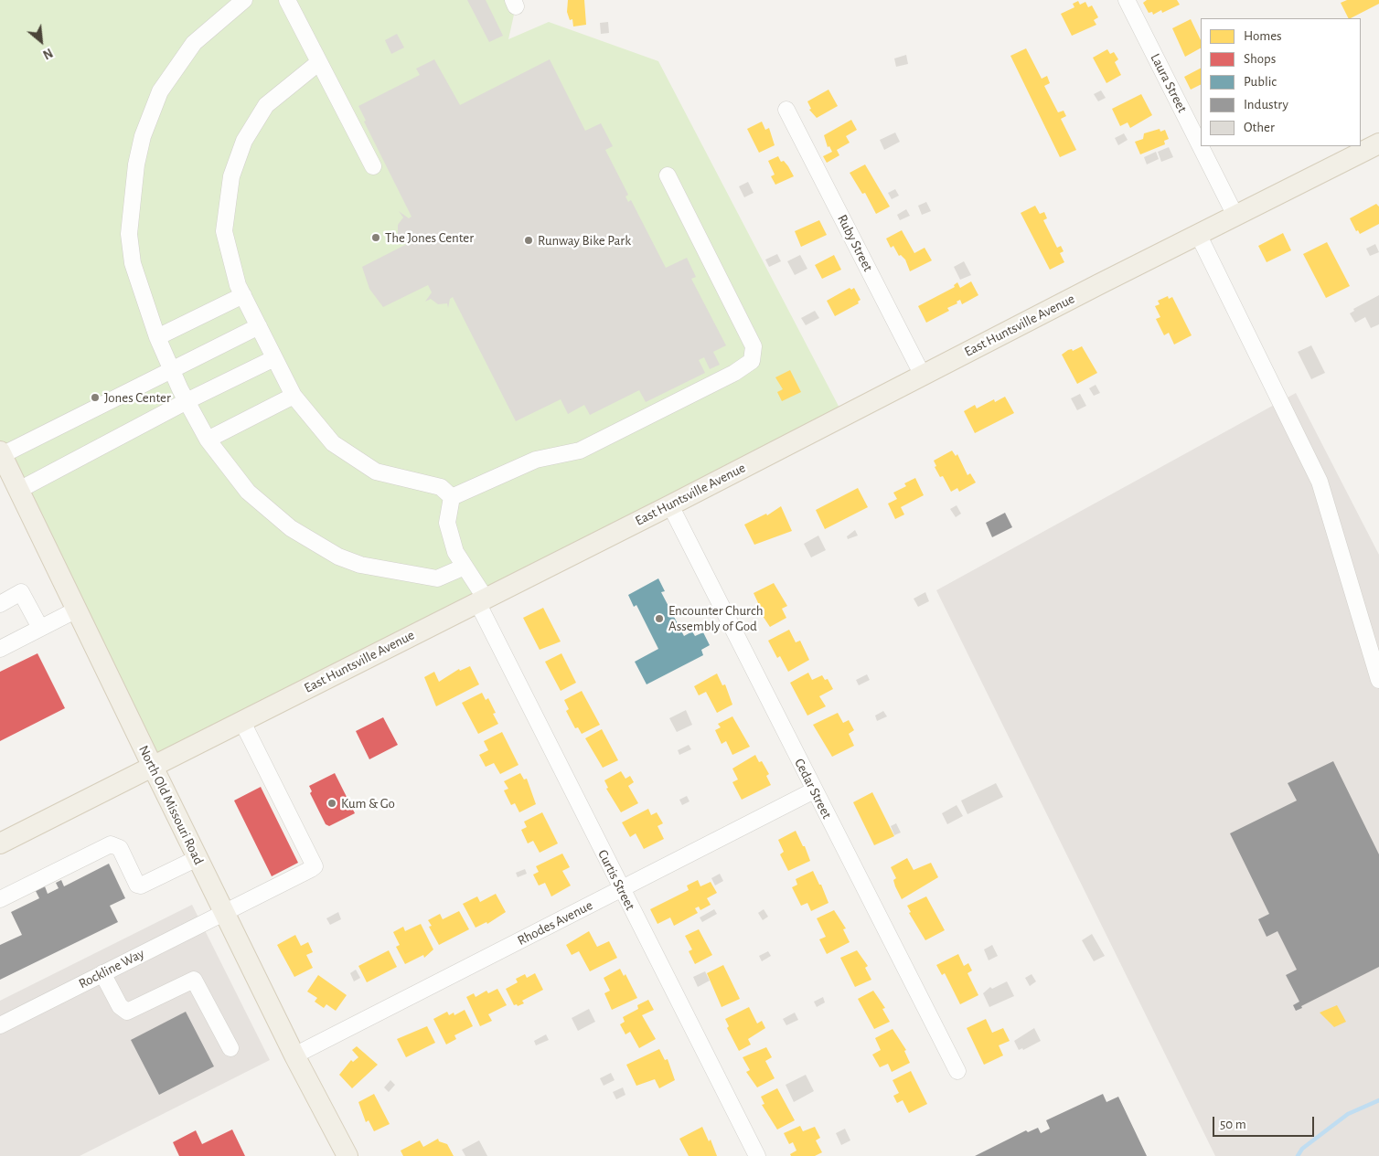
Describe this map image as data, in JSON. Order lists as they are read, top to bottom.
{
  "streets": {
    "main road": ["East Huntsville Avenue", "North Old Missouri Road"],
    "street": [
      "Laura Street",
      "Ruby Street",
      "Cedar Street",
      "Curtis Street",
      "Rhodes Avenue",
      "Rockline Way"
    ]
  },
  "crossings": [
    ["Laura Street", "East Huntsville Avenue"],
    ["Ruby Street", "East Huntsville Avenue"],
    ["East Huntsville Avenue", "Cedar Street"],
    ["East Huntsville Avenue", "North Old Missouri Road"],
    ["East Huntsville Avenue", "Curtis Street"],
    ["East Huntsville Avenue", "Rockline Way"],
    ["Cedar Street", "Rhodes Avenue"],
    ["North Old Missouri Road", "Rhodes Avenue"],
    ["North Old Missouri Road", "Rockline Way"],
    ["Curtis Street", "Rhodes Avenue"]
  ],
  "places": [
    "The Jones Center",
    "Runway Bike Park",
    "Jones Center",
    "Encounter Church Assembly of God",
    "Kum & Go"
  ],
  "legend": [
    "Homes",
    "Shops",
    "Public",
    "Industry",
    "Other"
  ],
  "scale_bar": "50 m",
  "north": "bottom right"
}
